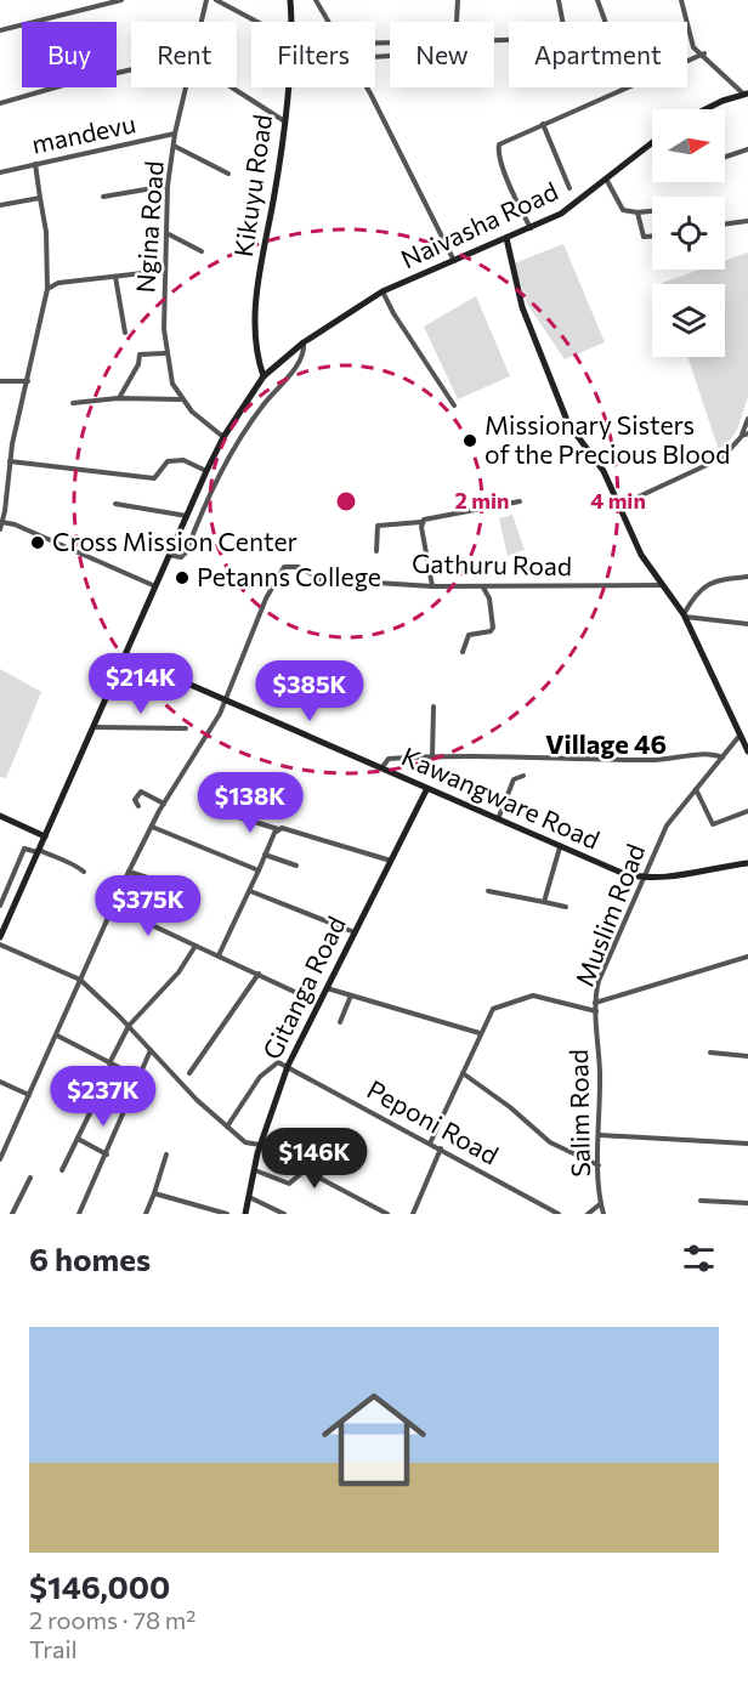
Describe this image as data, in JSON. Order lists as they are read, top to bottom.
{
  "streets": {
    "main road": [
      "Kikuyu Road",
      "Naivasha Road",
      "Kawangware Road",
      "Gitanga Road"
    ],
    "street": [
      "mandevu",
      "Ngina Road",
      "Gathuru Road",
      "Muslim Road",
      "Salim Road",
      "Peponi Road"
    ]
  },
  "crossings": [
    ["mandevu", "Ngina Road"],
    ["Kikuyu Road", "Naivasha Road"],
    ["Naivasha Road", "Ngina Road"],
    ["Naivasha Road", "Kawangware Road"],
    ["Gathuru Road", "Kawangware Road"],
    ["Kawangware Road", "Muslim Road"],
    ["Kawangware Road", "Gitanga Road"],
    ["Muslim Road", "Salim Road"],
    ["Muslim Road", "Peponi Road"],
    ["Gitanga Road", "Peponi Road"]
  ],
  "districts": ["Village 46"],
  "places": ["Missionary Sisters of the Precious Blood", "Cross Mission Center", "Petanns College"],
  "north": "right",
  "page": {
    "chip": [
      "Buy",
      "Rent",
      "Filters",
      "New",
      "Apartment"
    ],
    "price": [
      "$214K",
      "$385K",
      "$138K",
      "$375K",
      "$237K",
      "$146K"
    ],
    "heading": "6 homes",
    "list": [
      {
        "name": "$146,000",
        "note": "2 rooms · 78 m² · Trail"
      }
    ]
  },
  "rings": ["2 min", "4 min"]
}
